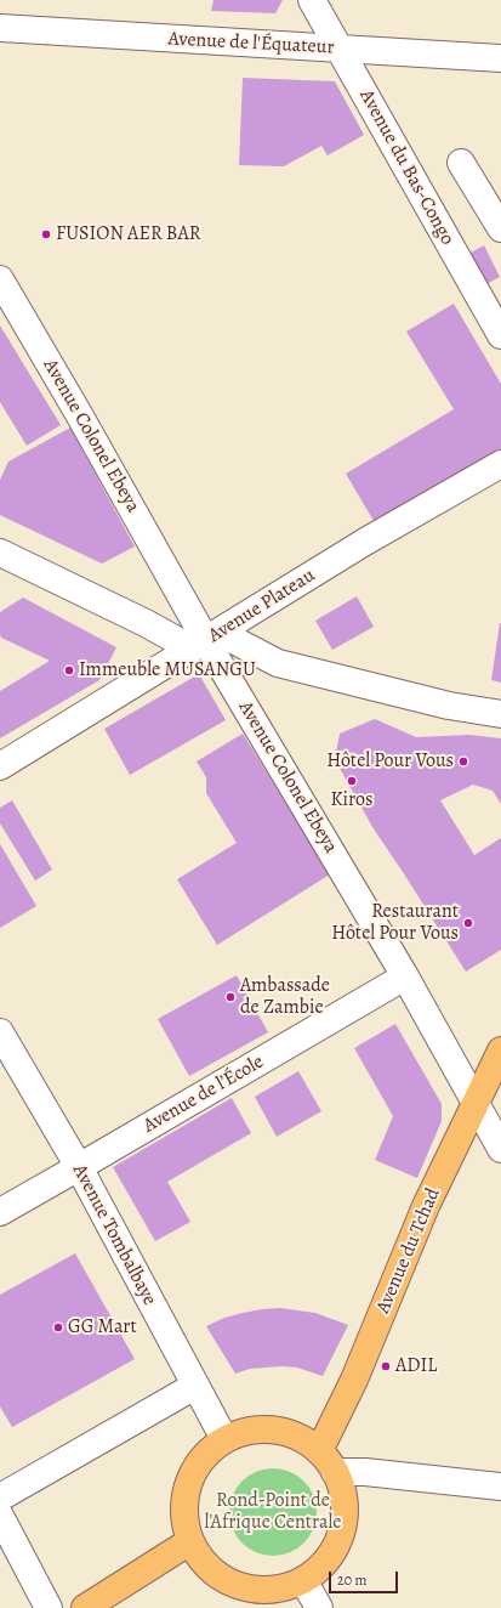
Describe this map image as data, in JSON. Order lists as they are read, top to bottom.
{
  "streets": {
    "main road": ["Avenue du Tchad"],
    "street": [
      "Avenue de l'Équateur",
      "Avenue du Bas-Congo",
      "Avenue Colonel Ebeya",
      "Avenue Plateau",
      "Avenue de l’École",
      "Avenue Tombalbaye"
    ]
  },
  "crossings": [
    ["Avenue de l'Équateur", "Avenue du Bas-Congo"],
    ["Avenue Colonel Ebeya", "Avenue Plateau"],
    ["Avenue Colonel Ebeya", "Avenue de l’École"],
    ["Avenue Colonel Ebeya", "Avenue du Tchad"],
    ["Avenue de l’École", "Avenue Tombalbaye"],
    ["Avenue Tombalbaye", "Avenue du Tchad"]
  ],
  "parks": ["Rond-Point de l'Afrique Centrale"],
  "places": [
    "FUSION AER BAR",
    "Immeuble MUSANGU",
    "Hôtel Pour Vous",
    "Kiros",
    "Restaurant Hôtel Pour Vous",
    "Ambassade de Zambie",
    "GG Mart",
    "ADIL"
  ],
  "scale_bar": "20 m"
}
